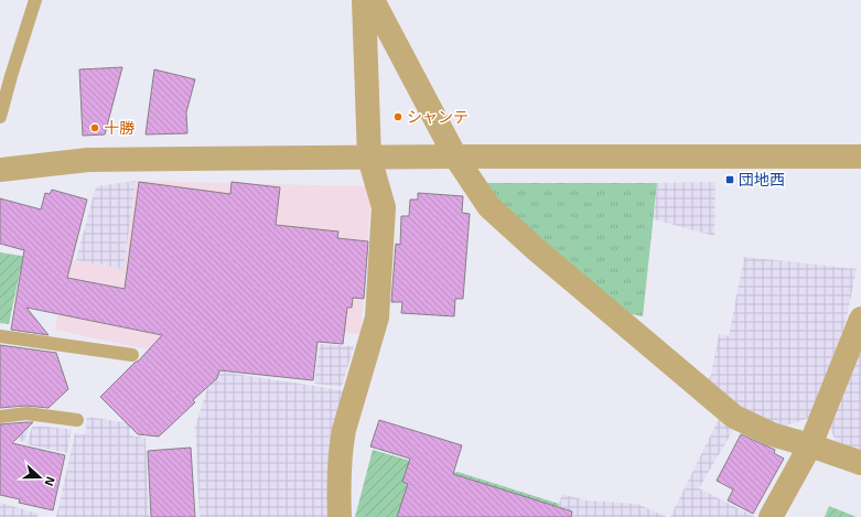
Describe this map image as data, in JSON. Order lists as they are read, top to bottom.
{
  "places": {
    "other": ["シャンテ", "十勝"],
    "transit": ["団地西"]
  },
  "north": "right"
}
